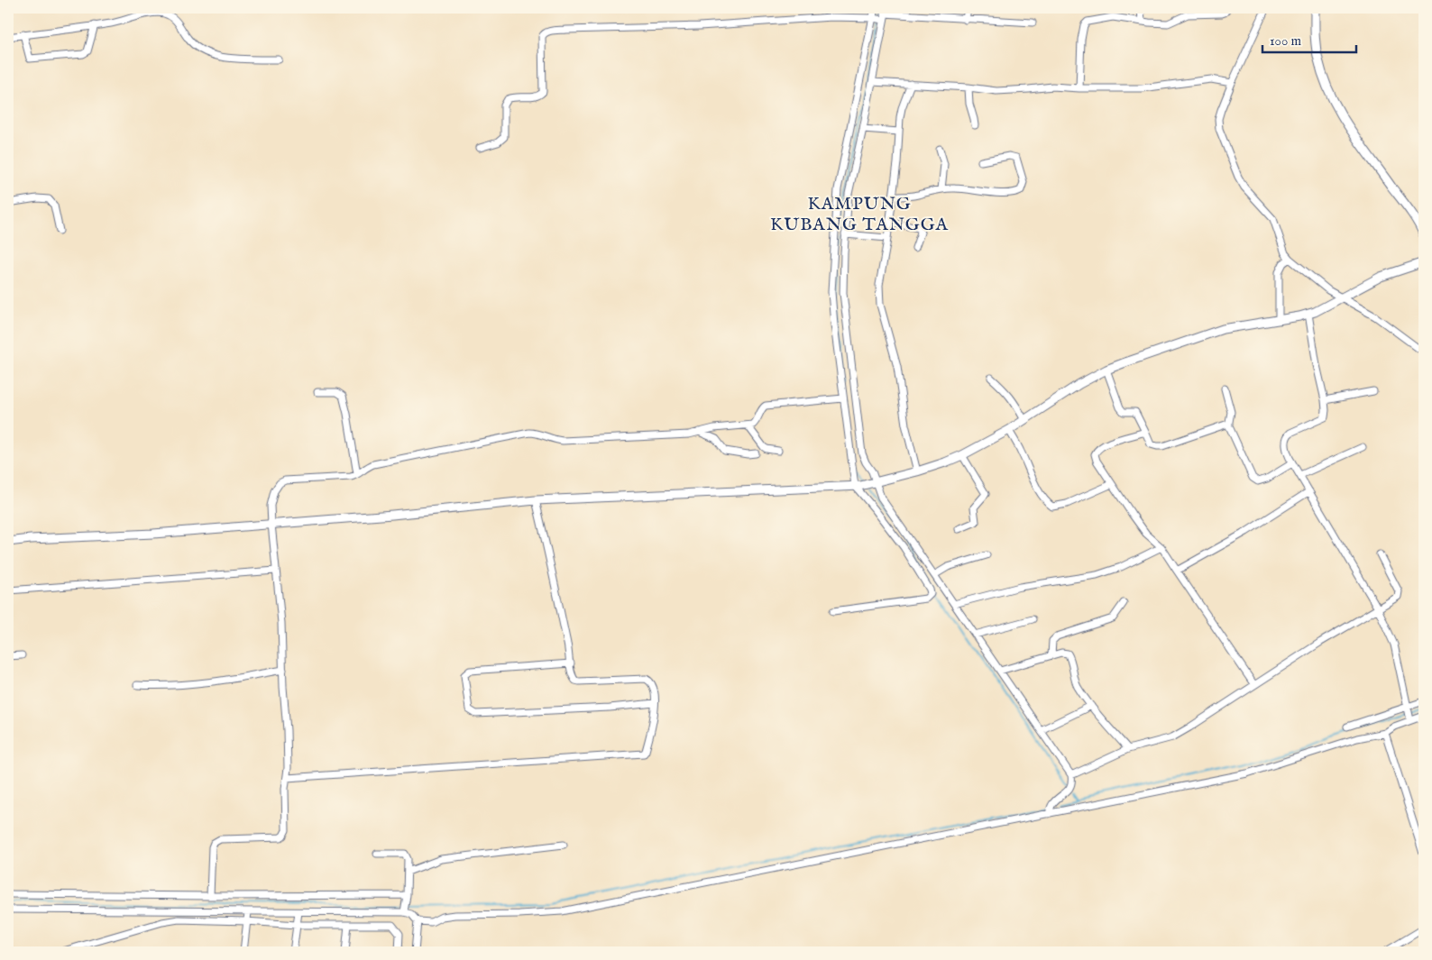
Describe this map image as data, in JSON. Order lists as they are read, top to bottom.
{
  "districts": ["KAMPUNG KUBANG TANGGA"],
  "scale_bar": "100 m"
}
